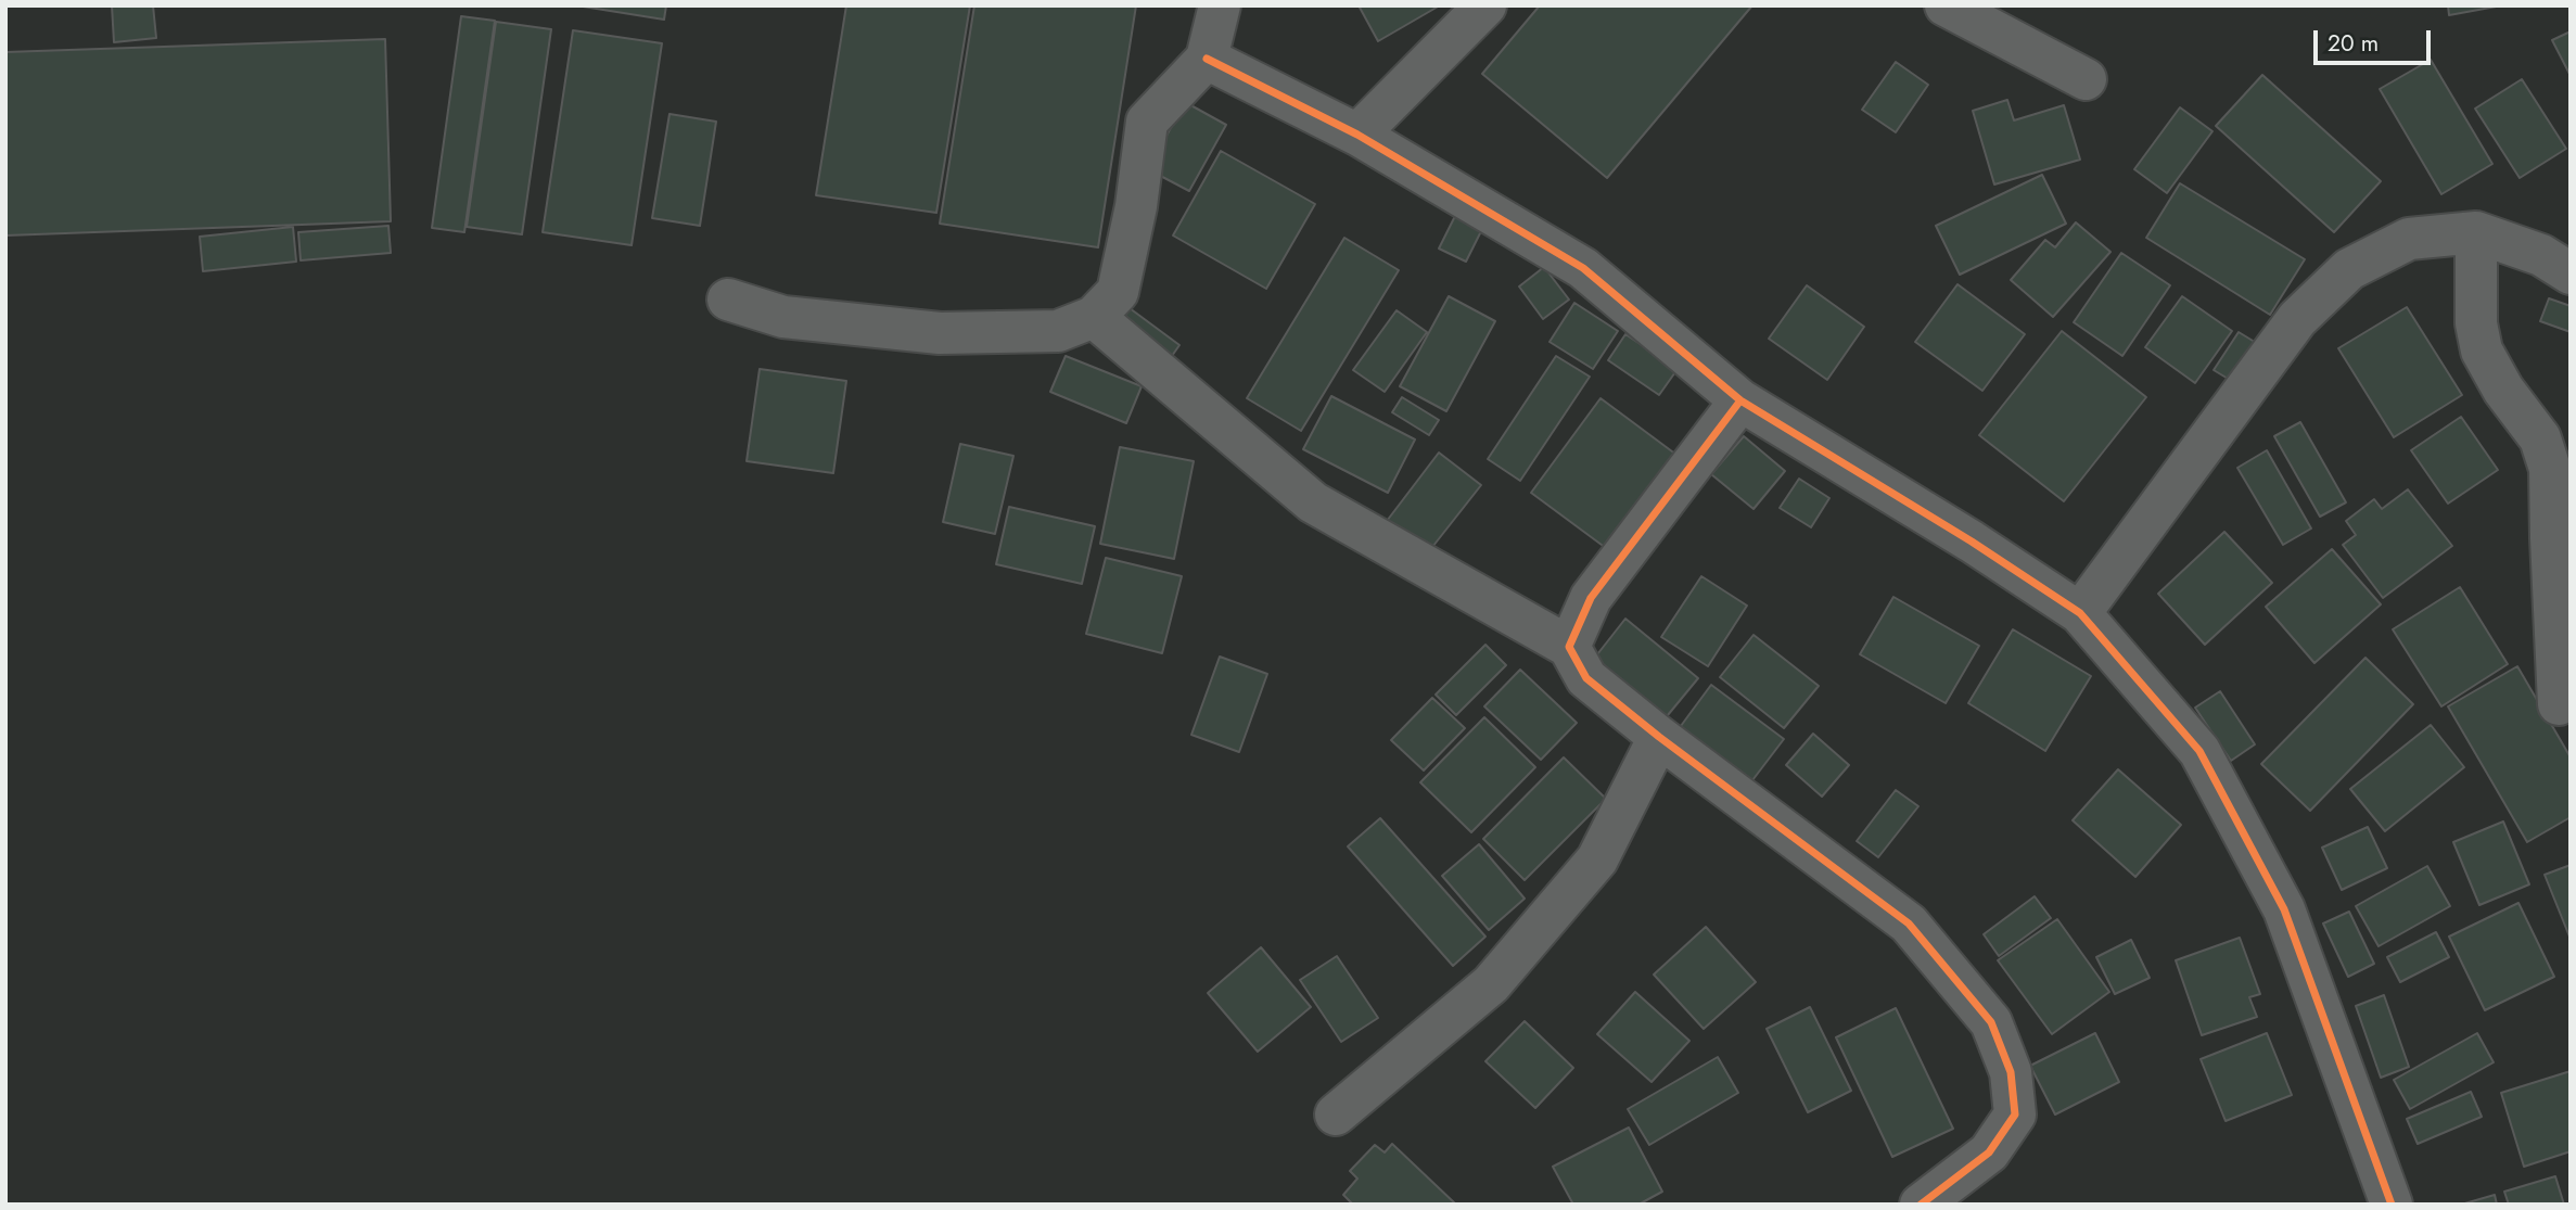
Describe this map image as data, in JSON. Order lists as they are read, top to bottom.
{
  "scale_bar": "20 m"
}
